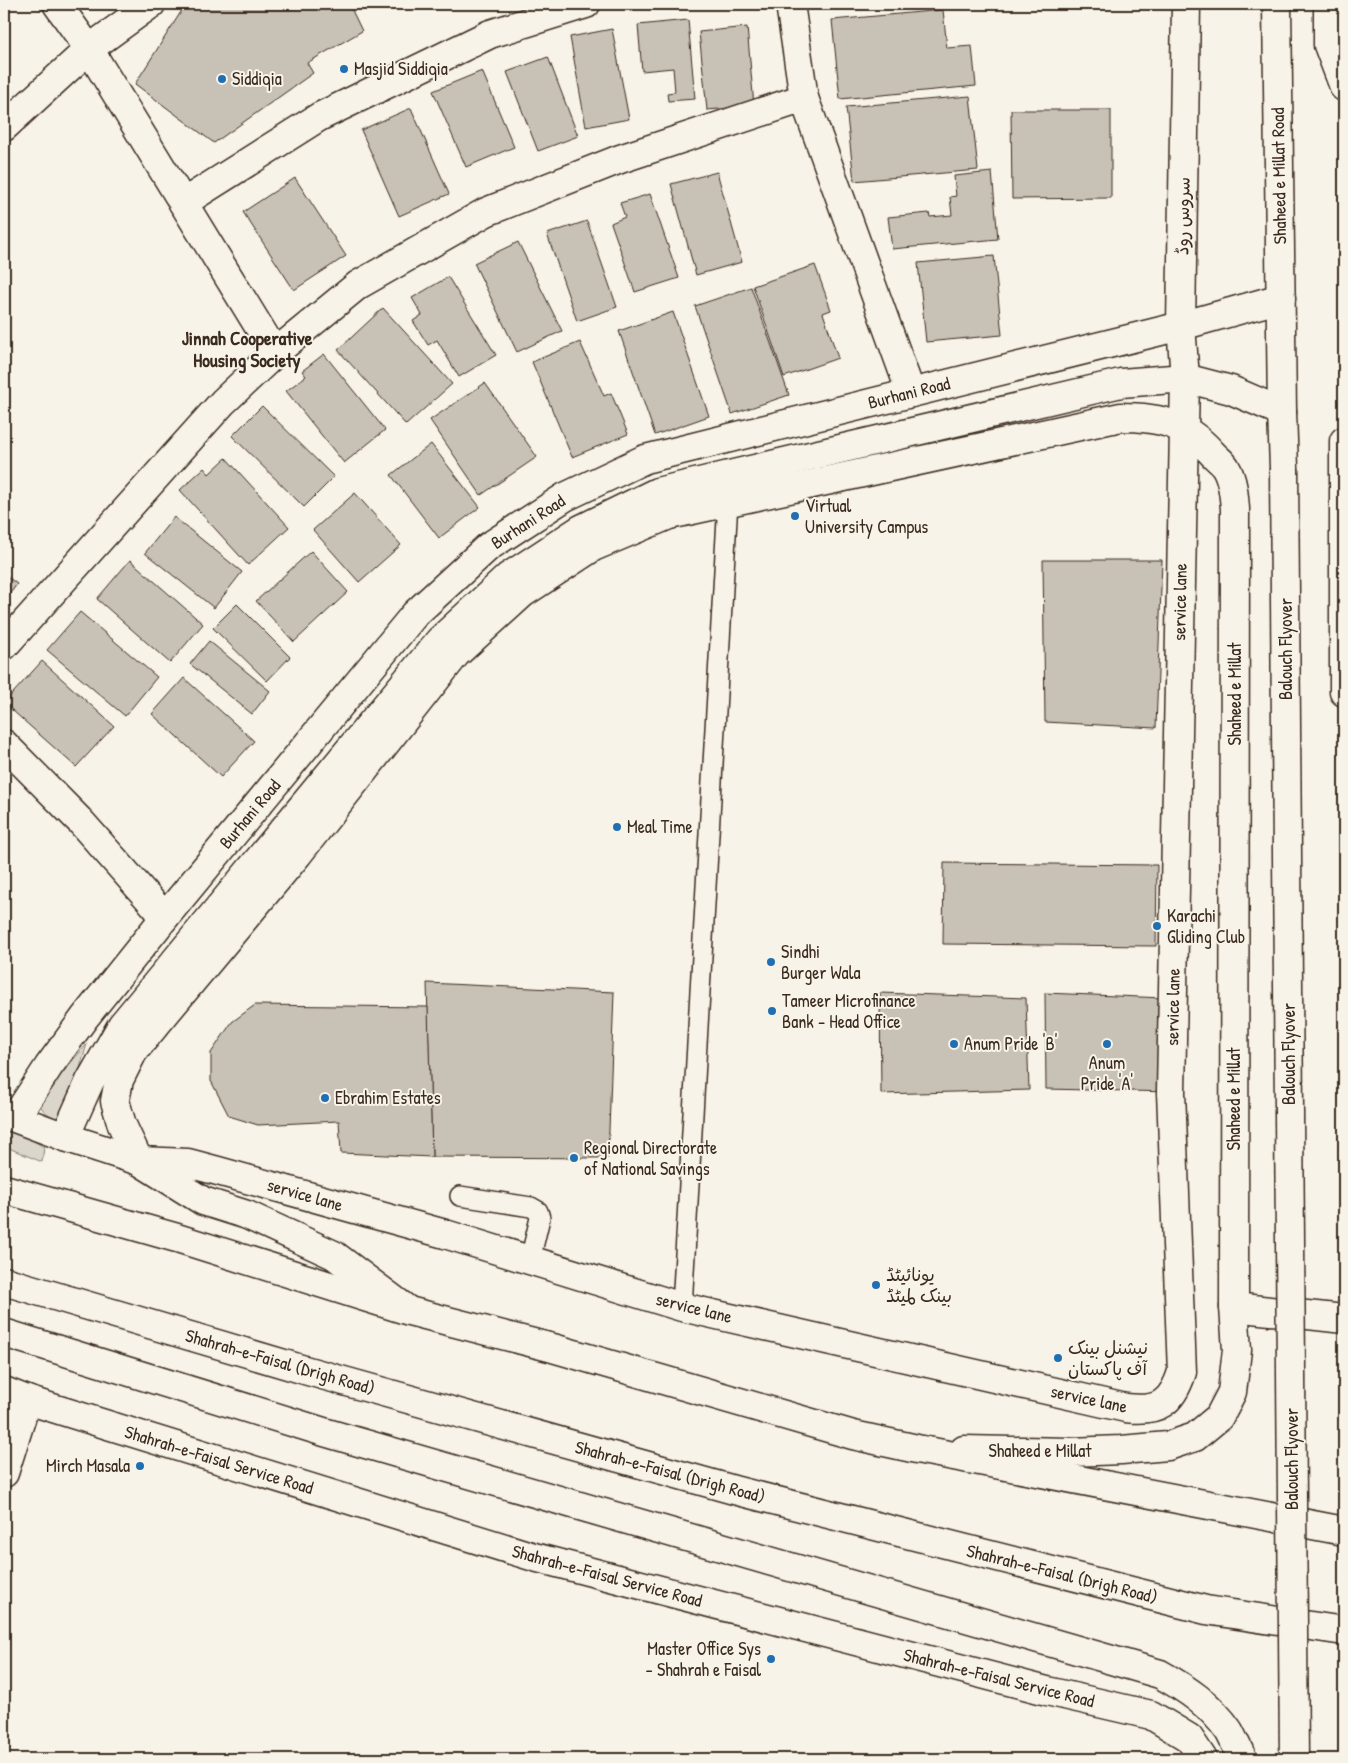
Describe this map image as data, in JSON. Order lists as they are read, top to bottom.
{
  "streets": {
    "main road": [
      "Shaheed e Millat Road",
      "سروس روڈ",
      "Burhani Road",
      "service lane",
      "Balouch Flyover",
      "Shaheed e Millat",
      "Shahrah-e-Faisal (Drigh Road)",
      "Shahrah-e-Faisal Service Road"
    ]
  },
  "crossings": [
    ["Shaheed e Millat Road", "Burhani Road"],
    ["Shaheed e Millat Road", "Balouch Flyover"],
    ["سروس روڈ", "Burhani Road"],
    ["سروس روڈ", "service lane"],
    ["سروس روڈ", "Shaheed e Millat"],
    ["Burhani Road", "service lane"],
    ["Burhani Road", "Balouch Flyover"],
    ["service lane", "Shaheed e Millat"]
  ],
  "districts": ["Jinnah Cooperative Housing Society"],
  "places": [
    "Masjid Siddiqia",
    "Siddiqia",
    "Virtual University Campus",
    "Meal Time",
    "Karachi Gliding Club",
    "Sindhi Burger Wala",
    "Tameer Microfinance Bank - Head Office",
    "Anum Pride 'B'",
    "Anum Pride 'A'",
    "Ebrahim Estates",
    "Regional Directorate of National Savings",
    "یونائیٹڈ بینک لمیٹڈ",
    "نیشنل بینک آف پاکستان",
    "Mirch Masala",
    "Master Office Sys - Shahrah e Faisal"
  ]
}
